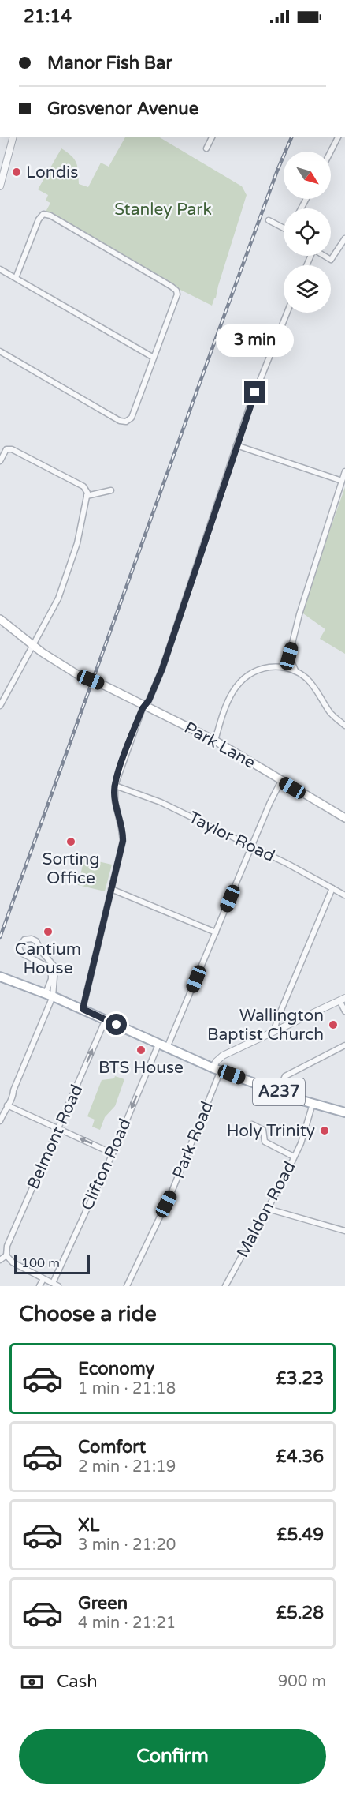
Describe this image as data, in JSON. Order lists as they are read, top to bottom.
{
  "streets": {
    "main road": ["Park Lane", "A237"],
    "street": [
      "Taylor Road",
      "Belmont Road",
      "Park Road",
      "Clifton Road",
      "Maldon Road"
    ]
  },
  "crossings": [
    ["A237", "Belmont Road"],
    ["A237", "Park Road"],
    ["A237", "Clifton Road"],
    ["A237", "Maldon Road"]
  ],
  "one_way": ["Belmont Road", "Clifton Road"],
  "parks": ["Stanley Park"],
  "places": [
    "Londis",
    "Sorting Office",
    "Cantium House",
    "Wallington Baptist Church",
    "BTS House",
    "Holy Trinity"
  ],
  "scale_bar": "100 m",
  "north": "bottom right",
  "page": {
    "status": "21:14",
    "banner": ["Manor Fish Bar", "Grosvenor Avenue"],
    "bubble": "3 min",
    "scale": "100 m",
    "heading": "Choose a ride",
    "list": [
      {
        "name": "Economy",
        "note": "1 min · 21:18",
        "value": "£3.23"
      },
      {
        "name": "Comfort",
        "note": "2 min · 21:19",
        "value": "£4.36"
      },
      {
        "name": "XL",
        "note": "3 min · 21:20",
        "value": "£5.49"
      },
      {
        "name": "Green",
        "note": "4 min · 21:21",
        "value": "£5.28"
      }
    ],
    "pay": ["Cash", "900 m"],
    "buttons": "Confirm"
  }
}
